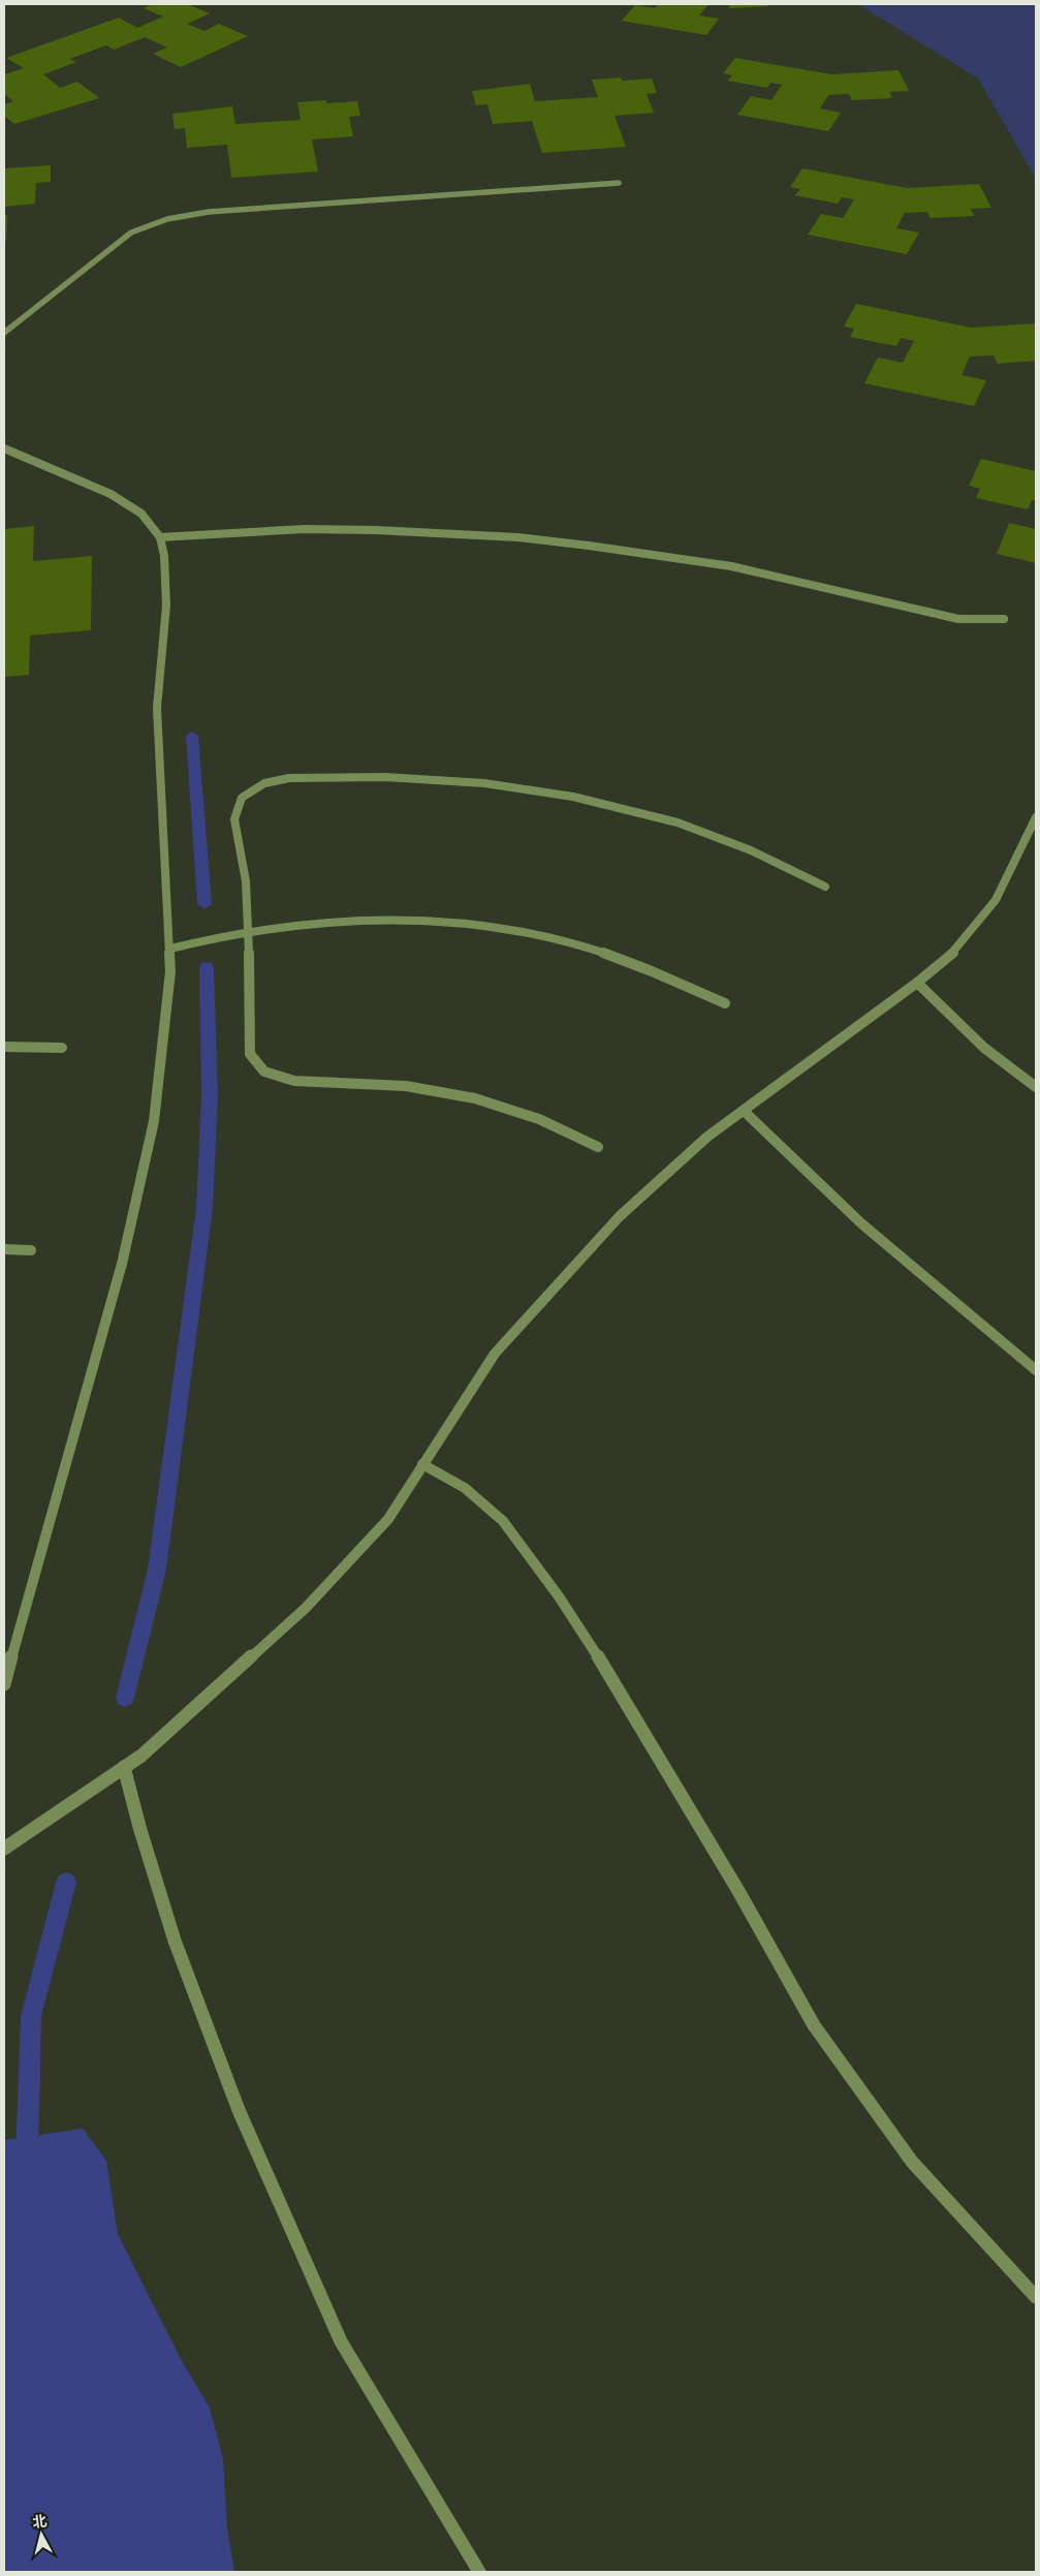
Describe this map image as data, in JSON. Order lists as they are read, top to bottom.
{
  "north": "top"
}
